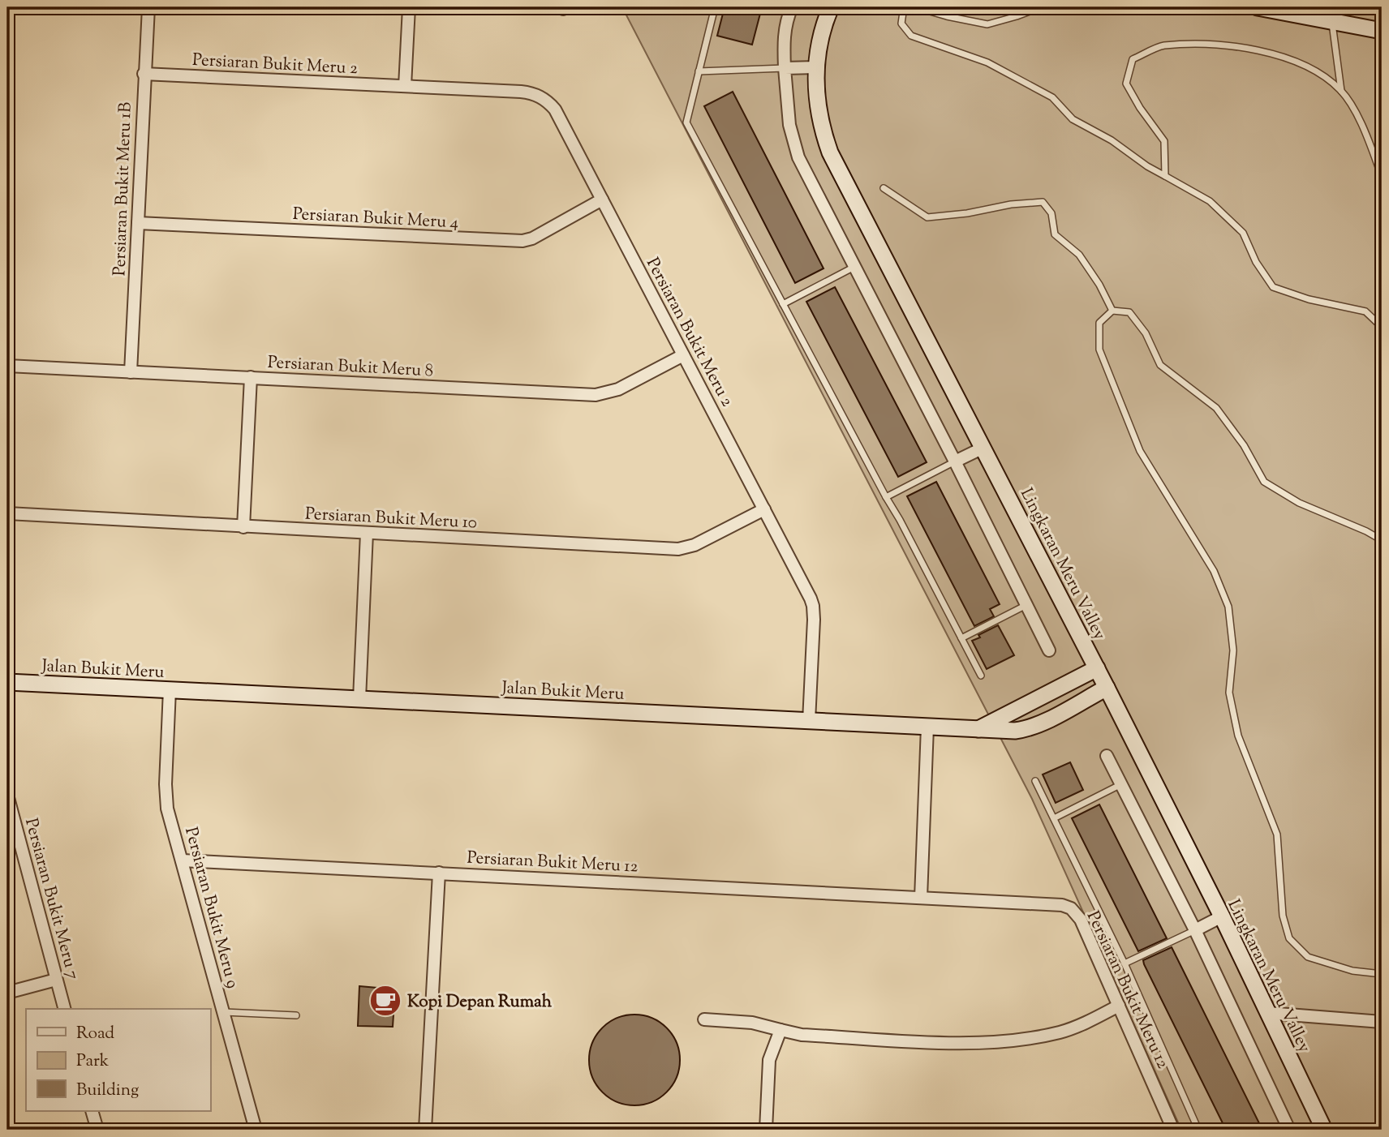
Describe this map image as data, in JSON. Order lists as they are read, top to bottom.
{
  "streets": {
    "street": [
      "Persiaran Bukit Meru 2",
      "Persiaran Bukit Meru 1B",
      "Persiaran Bukit Meru 4",
      "Persiaran Bukit Meru 8",
      "Persiaran Bukit Meru 10",
      "Lingkaran Meru Valley",
      "Jalan Bukit Meru",
      "Persiaran Bukit Meru 12",
      "Persiaran Bukit Meru 7",
      "Persiaran Bukit Meru 9"
    ]
  },
  "crossings": [
    ["Persiaran Bukit Meru 2", "Persiaran Bukit Meru 1B"],
    ["Persiaran Bukit Meru 2", "Persiaran Bukit Meru 4"],
    ["Persiaran Bukit Meru 2", "Persiaran Bukit Meru 8"],
    ["Persiaran Bukit Meru 2", "Persiaran Bukit Meru 10"],
    ["Persiaran Bukit Meru 2", "Jalan Bukit Meru"],
    ["Persiaran Bukit Meru 1B", "Persiaran Bukit Meru 4"],
    ["Persiaran Bukit Meru 1B", "Persiaran Bukit Meru 8"],
    ["Lingkaran Meru Valley", "Jalan Bukit Meru"],
    ["Jalan Bukit Meru", "Persiaran Bukit Meru 9"],
    ["Persiaran Bukit Meru 12", "Persiaran Bukit Meru 9"]
  ],
  "places": {
    "cafe": ["Kopi Depan Rumah"]
  },
  "legend": ["Road", "Park", "Building"]
}
